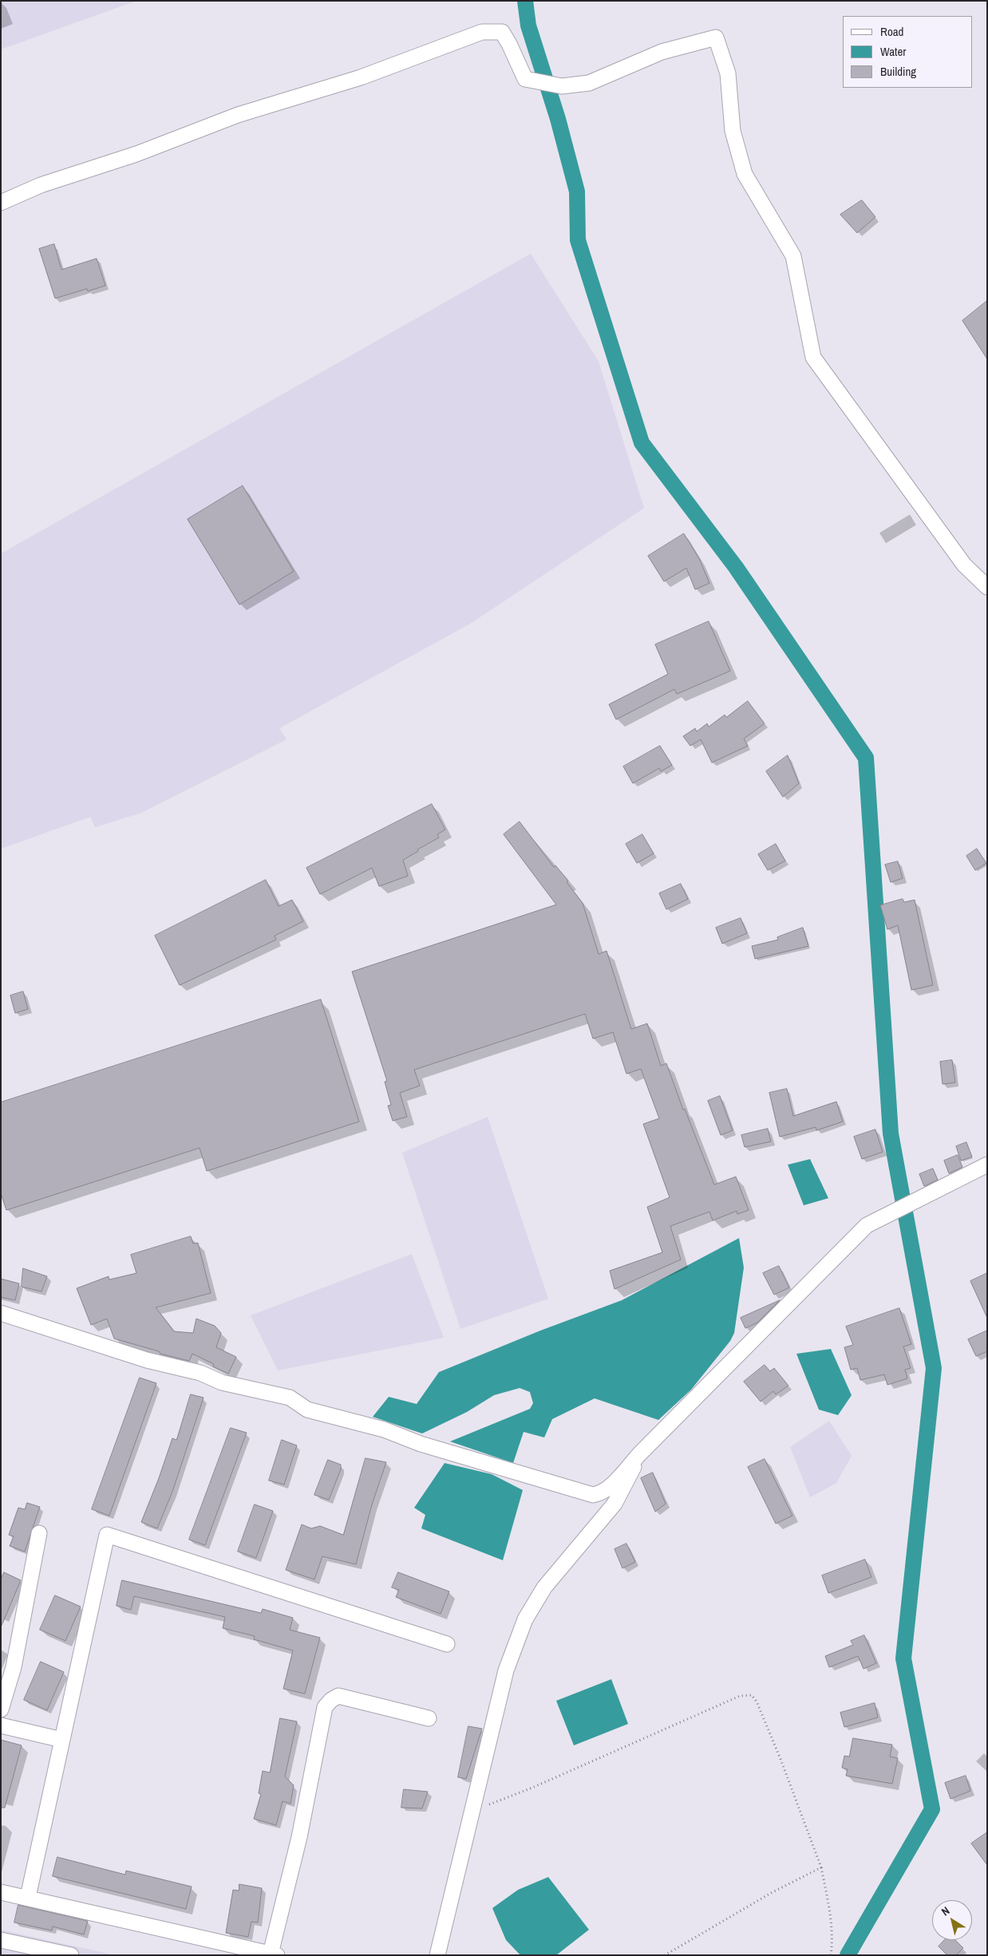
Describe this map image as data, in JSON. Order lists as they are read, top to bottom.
{
  "legend": ["Road", "Water", "Building"],
  "north": "top left"
}
